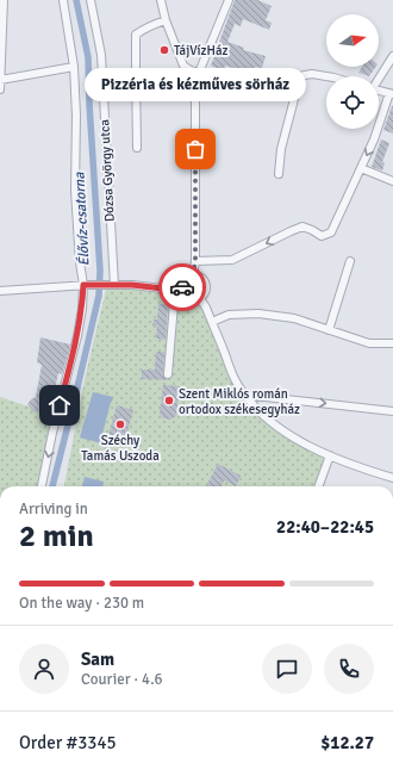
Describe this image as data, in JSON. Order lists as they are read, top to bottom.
{
  "streets": {
    "street": ["Dózsa György utca"]
  },
  "water": ["Élővíz-csatorna"],
  "places": [
    "TájVízHáz",
    "Pizzéria és kézműves sörház",
    "Szent Miklós román ortodox székesegyház",
    "Széchy Tamás Uszoda"
  ],
  "north": "right",
  "page": {
    "bubble": "Pizzéria és kézműves sörház",
    "heading": ["2 min", "Arriving in", "22:40–22:45"],
    "panel": [
      "Sam",
      "Courier · 4.6",
      "Order #3345",
      "$12.27"
    ],
    "bar": "On the way · 230 m"
  }
}
